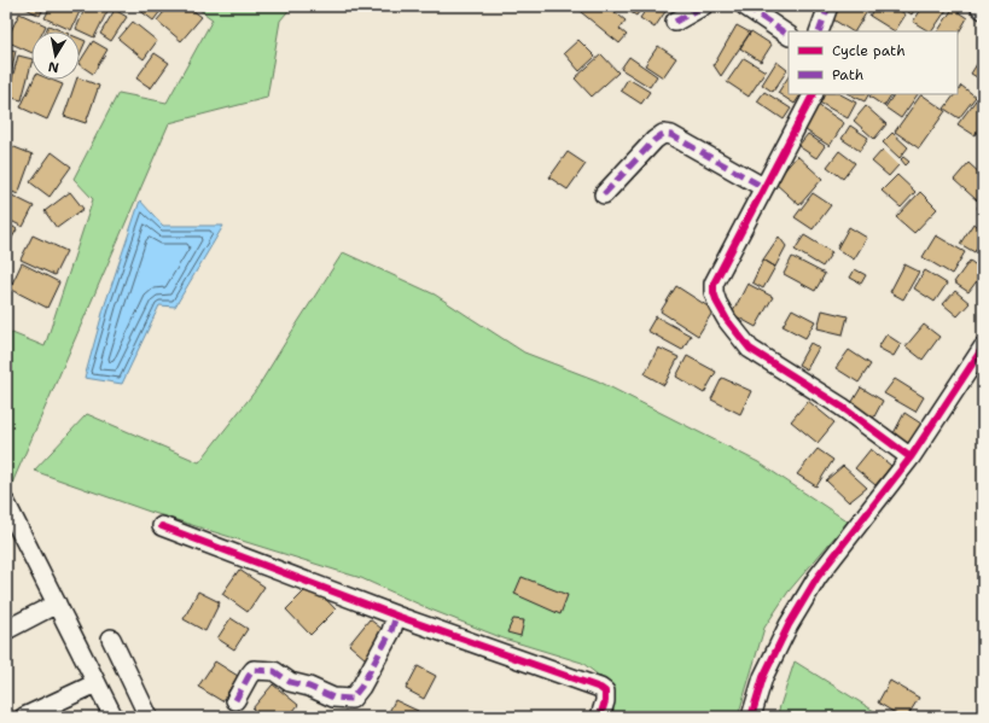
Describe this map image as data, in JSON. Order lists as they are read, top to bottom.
{
  "legend": ["Cycle path", "Path"],
  "north": "bottom"
}
